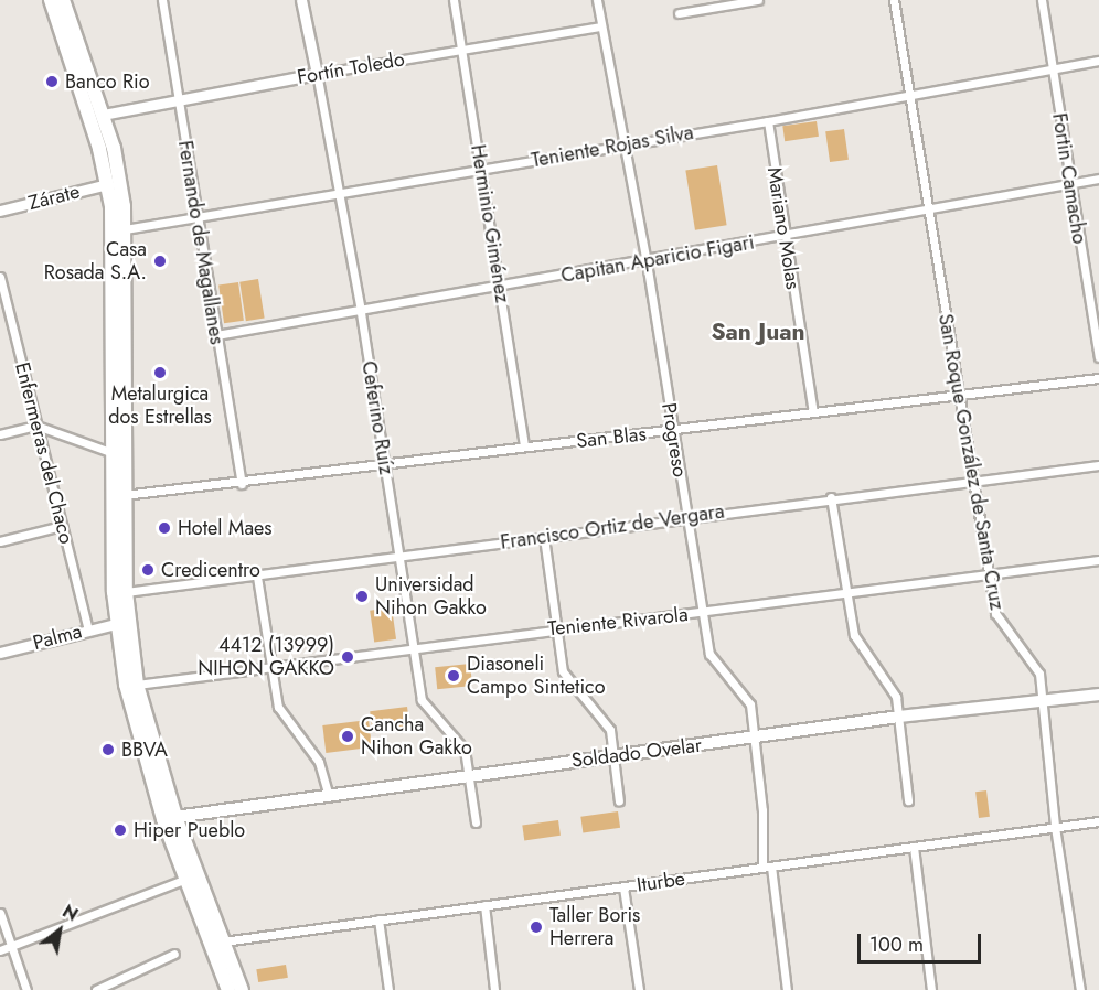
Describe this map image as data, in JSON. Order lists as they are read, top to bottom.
{
  "streets": {
    "main road": ["Soldado Ovelar"],
    "street": [
      "Fortín Toledo",
      "Teniente Rojas Silva",
      "Fortin Camacho",
      "Zárate",
      "Herminio Giménez",
      "Mariano Molas",
      "Fernando de Magallanes",
      "Capitan Aparicio Figari",
      "Ceferino Ruíz",
      "San Blas",
      "Progreso",
      "Enfermeras del Chaco",
      "San Roque González de Santa Cruz",
      "Francisco Ortiz de Vergara",
      "Teniente Rivarola",
      "Palma",
      "Iturbe"
    ]
  },
  "crossings": [
    ["Fortín Toledo", "Herminio Giménez"],
    ["Fortín Toledo", "Fernando de Magallanes"],
    ["Fortín Toledo", "Ceferino Ruíz"],
    ["Fortín Toledo", "Progreso"],
    ["Teniente Rojas Silva", "Fortin Camacho"],
    ["Teniente Rojas Silva", "Herminio Giménez"],
    ["Teniente Rojas Silva", "Mariano Molas"],
    ["Teniente Rojas Silva", "Fernando de Magallanes"],
    ["Teniente Rojas Silva", "Ceferino Ruíz"],
    ["Teniente Rojas Silva", "Progreso"],
    ["Teniente Rojas Silva", "San Roque González de Santa Cruz"],
    ["Fortin Camacho", "Capitan Aparicio Figari"],
    ["Herminio Giménez", "Capitan Aparicio Figari"],
    ["Herminio Giménez", "San Blas"],
    ["Mariano Molas", "Capitan Aparicio Figari"],
    ["Mariano Molas", "San Blas"],
    ["Fernando de Magallanes", "Capitan Aparicio Figari"],
    ["Fernando de Magallanes", "San Blas"],
    ["Capitan Aparicio Figari", "Ceferino Ruíz"],
    ["Capitan Aparicio Figari", "Progreso"],
    ["Capitan Aparicio Figari", "San Roque González de Santa Cruz"],
    ["Ceferino Ruíz", "San Blas"],
    ["Ceferino Ruíz", "Francisco Ortiz de Vergara"],
    ["Ceferino Ruíz", "Teniente Rivarola"],
    ["Ceferino Ruíz", "Soldado Ovelar"],
    ["San Blas", "Progreso"],
    ["San Blas", "San Roque González de Santa Cruz"],
    ["Progreso", "Francisco Ortiz de Vergara"],
    ["Progreso", "Teniente Rivarola"],
    ["Progreso", "Soldado Ovelar"],
    ["Progreso", "Iturbe"],
    ["Enfermeras del Chaco", "Palma"],
    ["San Roque González de Santa Cruz", "Francisco Ortiz de Vergara"],
    ["San Roque González de Santa Cruz", "Teniente Rivarola"],
    ["San Roque González de Santa Cruz", "Soldado Ovelar"],
    ["San Roque González de Santa Cruz", "Iturbe"]
  ],
  "districts": ["San Juan"],
  "places": [
    "Banco Rio",
    "Casa Rosada S.A.",
    "Metalurgica dos Estrellas",
    "Hotel Maes",
    "Credicentro",
    "Universidad Nihon Gakko",
    "4412 (13999) NIHON GAKKO",
    "Diasoneli Campo Sintetico",
    "Cancha Nihon Gakko",
    "BBVA",
    "Hiper Pueblo",
    "Taller Boris Herrera"
  ],
  "scale_bar": "100 m",
  "north": "top right"
}
